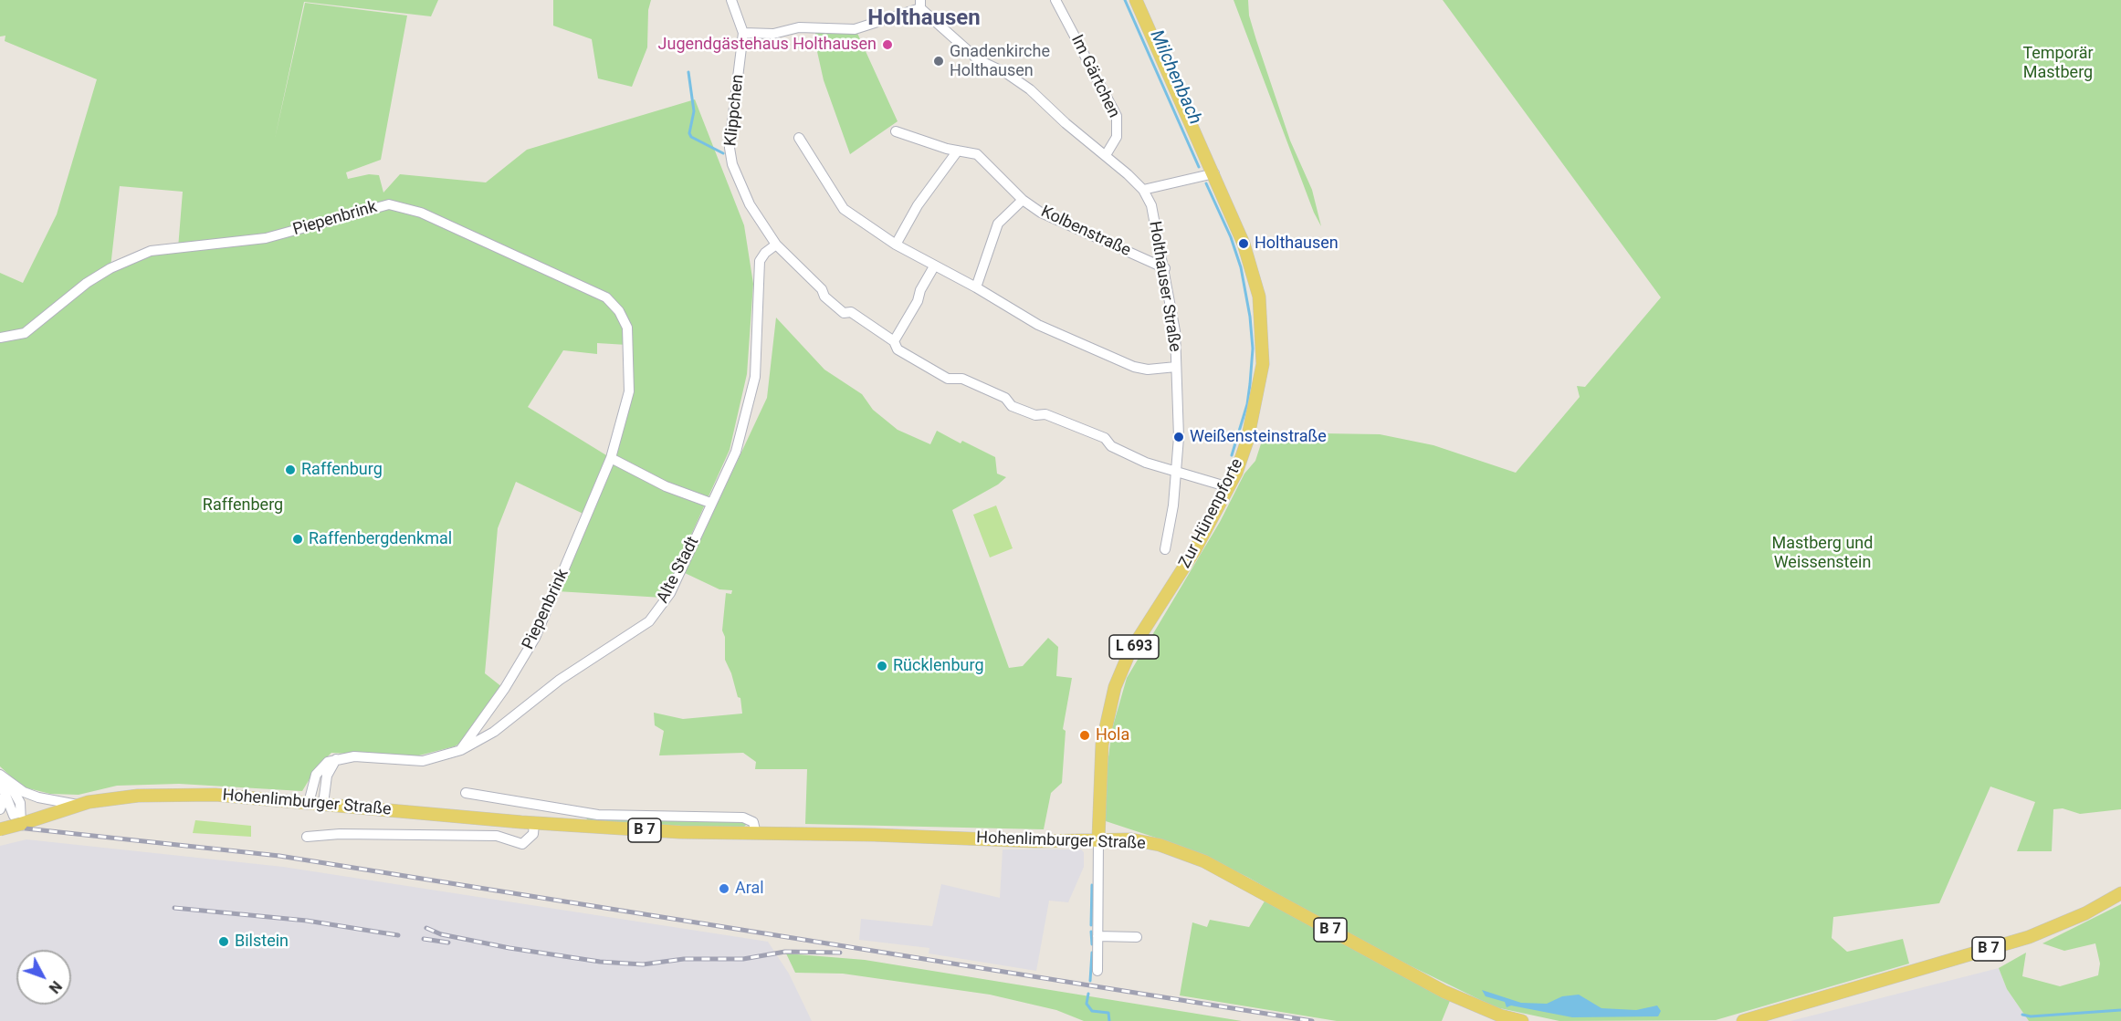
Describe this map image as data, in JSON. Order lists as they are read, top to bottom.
{
  "streets": {
    "main road": [
      "Zur Hünenpforte",
      "L 693",
      "Hohenlimburger Straße",
      "B 7"
    ],
    "street": [
      "Im Gärtchen",
      "Klippchen",
      "Piepenbrink",
      "Kolbenstraße",
      "Holthauser Straße",
      "Alte Stadt"
    ]
  },
  "crossings": [
    ["Im Gärtchen", "Holthauser Straße"],
    ["Klippchen", "Alte Stadt"],
    ["Piepenbrink", "Alte Stadt"],
    ["Kolbenstraße", "Holthauser Straße"],
    ["Zur Hünenpforte", "Hohenlimburger Straße"]
  ],
  "districts": ["Holthausen"],
  "water": ["Milchenbach"],
  "parks": ["Temporär Mastberg", "Raffenberg", "Mastberg und Weissenstein"],
  "places": [
    "Jugendgästehaus Holthausen",
    "Gnadenkirche Holthausen",
    "Holthausen",
    "Weißensteinstraße",
    "Raffenburg",
    "Raffenbergdenkmal",
    "Rücklenburg",
    "Hola",
    "Aral",
    "Bilstein"
  ],
  "north": "bottom right"
}
